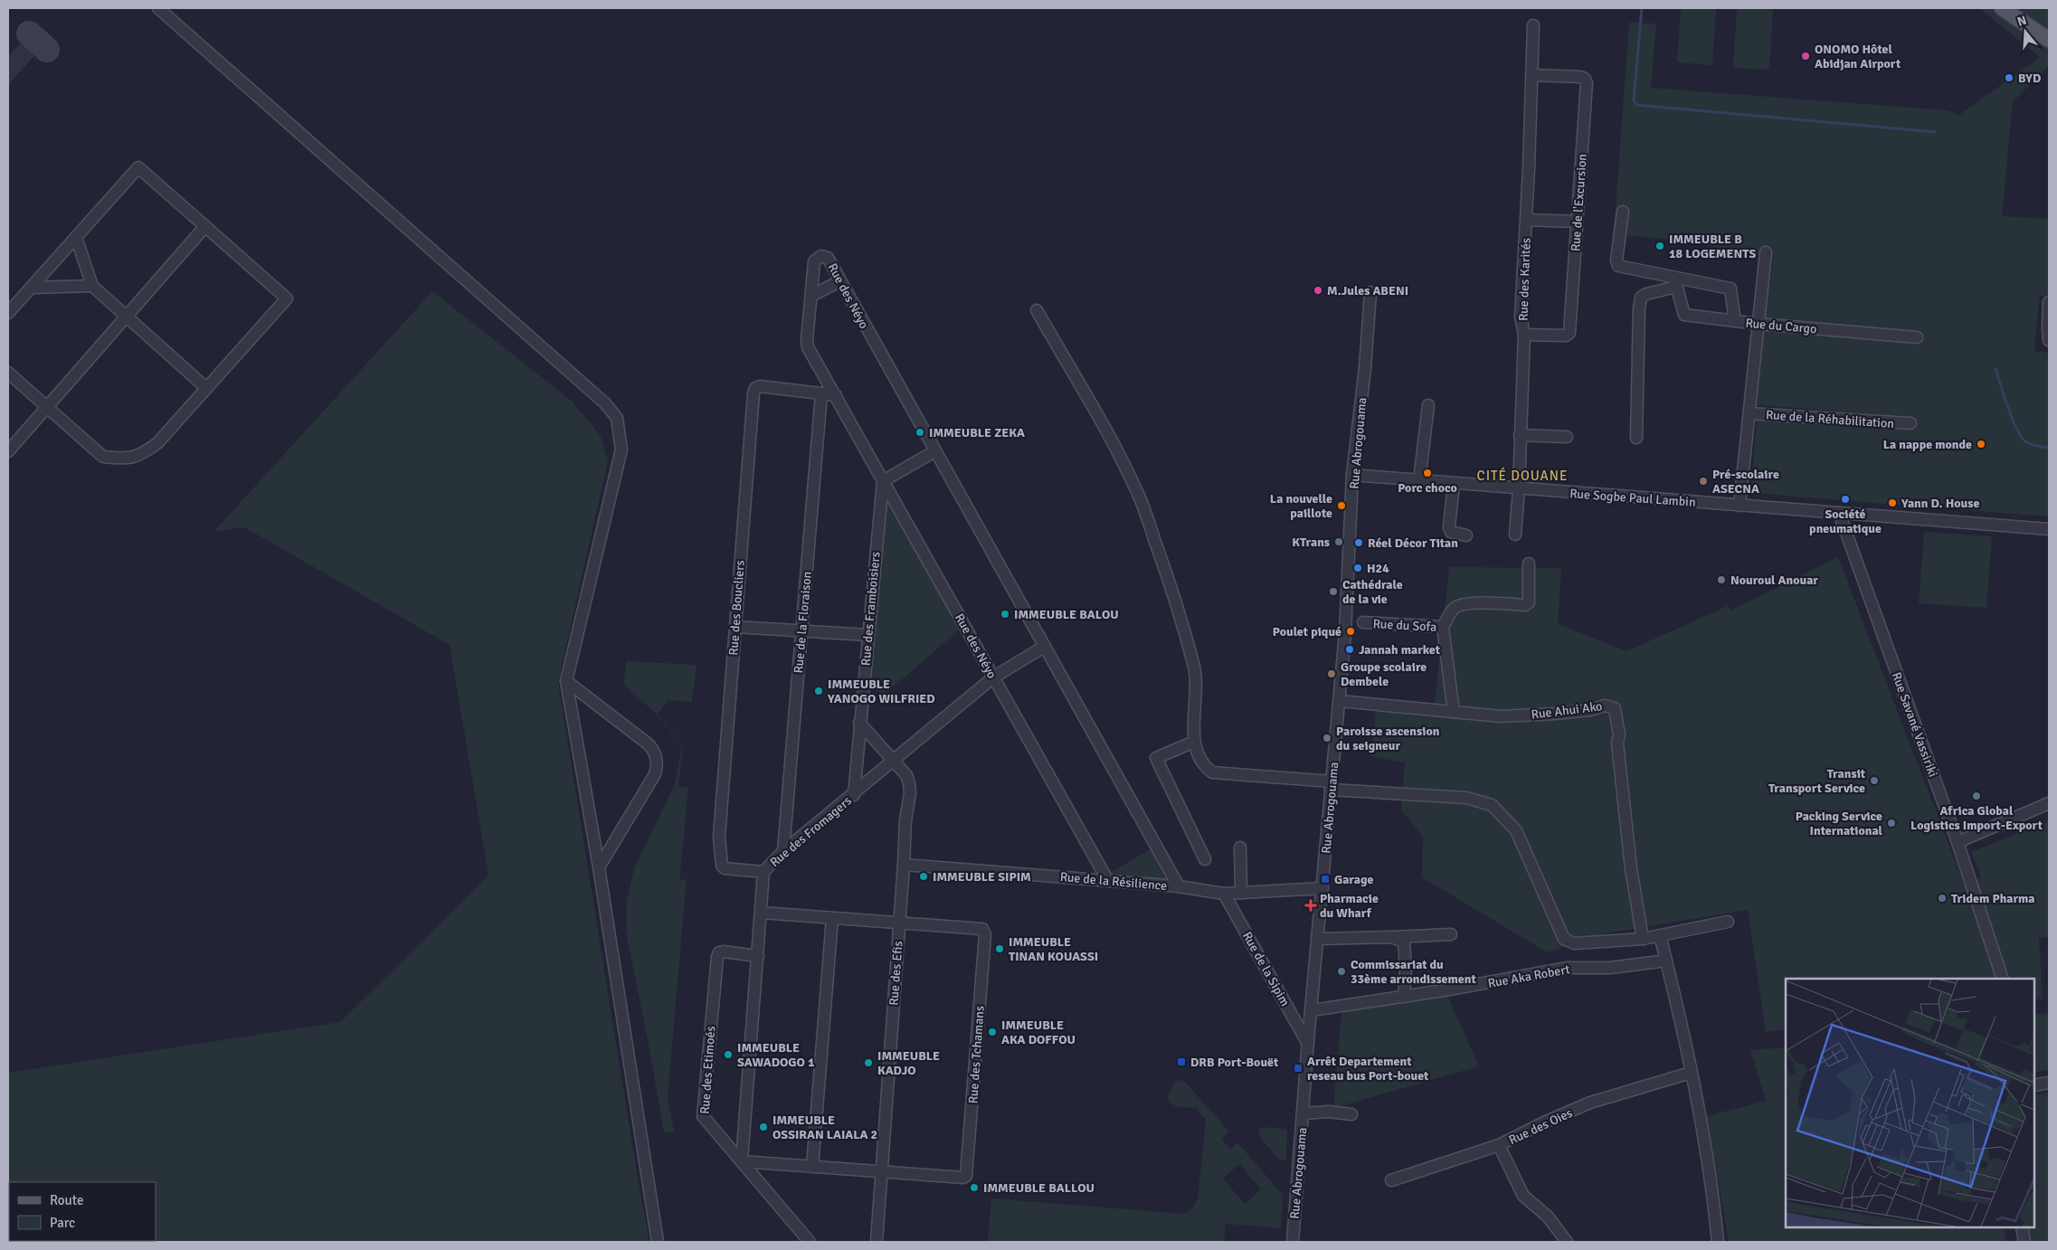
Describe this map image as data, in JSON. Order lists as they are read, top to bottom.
{
  "streets": {
    "street": [
      "Rue de l'Excursion",
      "Rue des Karités",
      "Rue des Néyo",
      "Rue du Cargo",
      "Rue de la Réhabilitation",
      "Rue Abrogouama",
      "Rue Sogbe Paul Lambin",
      "Rue des Boucliers",
      "Rue des Framboisiers",
      "Rue de la Floraison",
      "Rue du Sofa",
      "Rue Ahui Ako",
      "Rue Savané Vassiriki",
      "Rue des Fromagers",
      "Rue de la Résilience",
      "Rue de la Sipim",
      "Rue des Efis",
      "Rue Aka Robert",
      "Rue des Tchamans",
      "Rue des Etimoés",
      "Rue des Oies"
    ]
  },
  "crossings": [
    ["Rue de l'Excursion", "Rue des Karités"],
    ["Rue des Karités", "Rue Sogbe Paul Lambin"],
    ["Rue des Néyo", "Rue des Boucliers"],
    ["Rue des Néyo", "Rue des Framboisiers"],
    ["Rue des Néyo", "Rue des Fromagers"],
    ["Rue des Néyo", "Rue de la Résilience"],
    ["Rue Abrogouama", "Rue Sogbe Paul Lambin"],
    ["Rue Abrogouama", "Rue Ahui Ako"],
    ["Rue Abrogouama", "Rue de la Résilience"],
    ["Rue Abrogouama", "Rue de la Sipim"],
    ["Rue Abrogouama", "Rue Aka Robert"],
    ["Rue Sogbe Paul Lambin", "Rue Savané Vassiriki"],
    ["Rue des Boucliers", "Rue de la Floraison"],
    ["Rue des Boucliers", "Rue des Fromagers"],
    ["Rue des Framboisiers", "Rue des Fromagers"],
    ["Rue des Framboisiers", "Rue des Efis"],
    ["Rue de la Floraison", "Rue des Fromagers"],
    ["Rue du Sofa", "Rue Ahui Ako"],
    ["Rue des Fromagers", "Rue des Efis"],
    ["Rue des Fromagers", "Rue des Tchamans"],
    ["Rue des Fromagers", "Rue des Etimoés"],
    ["Rue de la Résilience", "Rue de la Sipim"],
    ["Rue de la Résilience", "Rue des Efis"],
    ["Rue des Efis", "Rue des Tchamans"],
    ["Rue des Tchamans", "Rue des Etimoés"]
  ],
  "districts": ["CITÉ DOUANE"],
  "places": {
    "other": [
      "ONOMO Hôtel Abidjan Airport",
      "BYD",
      "IMMEUBLE B 18 LOGEMENTS",
      "M.Jules ABENI",
      "IMMEUBLE ZEKA",
      "La nappe monde",
      "Porc choco",
      "Pré-scolaire ASECNA",
      "Société pneumatique",
      "Yann D. House",
      "La nouvelle paillote",
      "KTrans",
      "Réel Décor Titan",
      "H24",
      "Nouroul Anouar",
      "Cathédrale de la vie",
      "IMMEUBLE BALOU",
      "Poulet piqué",
      "Jannah market",
      "Groupe scolaire Dembele",
      "IMMEUBLE YANOGO WILFRIED",
      "Paroisse ascension du seigneur",
      "Transit Transport Service",
      "Africa Global Logistics Import-Export",
      "Packing Service International",
      "IMMEUBLE SIPIM",
      "Tridem Pharma",
      "IMMEUBLE TINAN KOUASSI",
      "Commissariat du 33ème arrondissement",
      "IMMEUBLE AKA DOFFOU",
      "IMMEUBLE SAWADOGO 1",
      "IMMEUBLE KADJO",
      "IMMEUBLE OSSIRAN LAIALA 2",
      "IMMEUBLE BALLOU"
    ],
    "transit": ["Garage", "DRB Port-Bouët", "Arrêt Departement reseau bus Port-bouet"],
    "health": ["Pharmacie du Wharf"]
  },
  "legend": ["Route", "Parc"],
  "north": "top"
}
